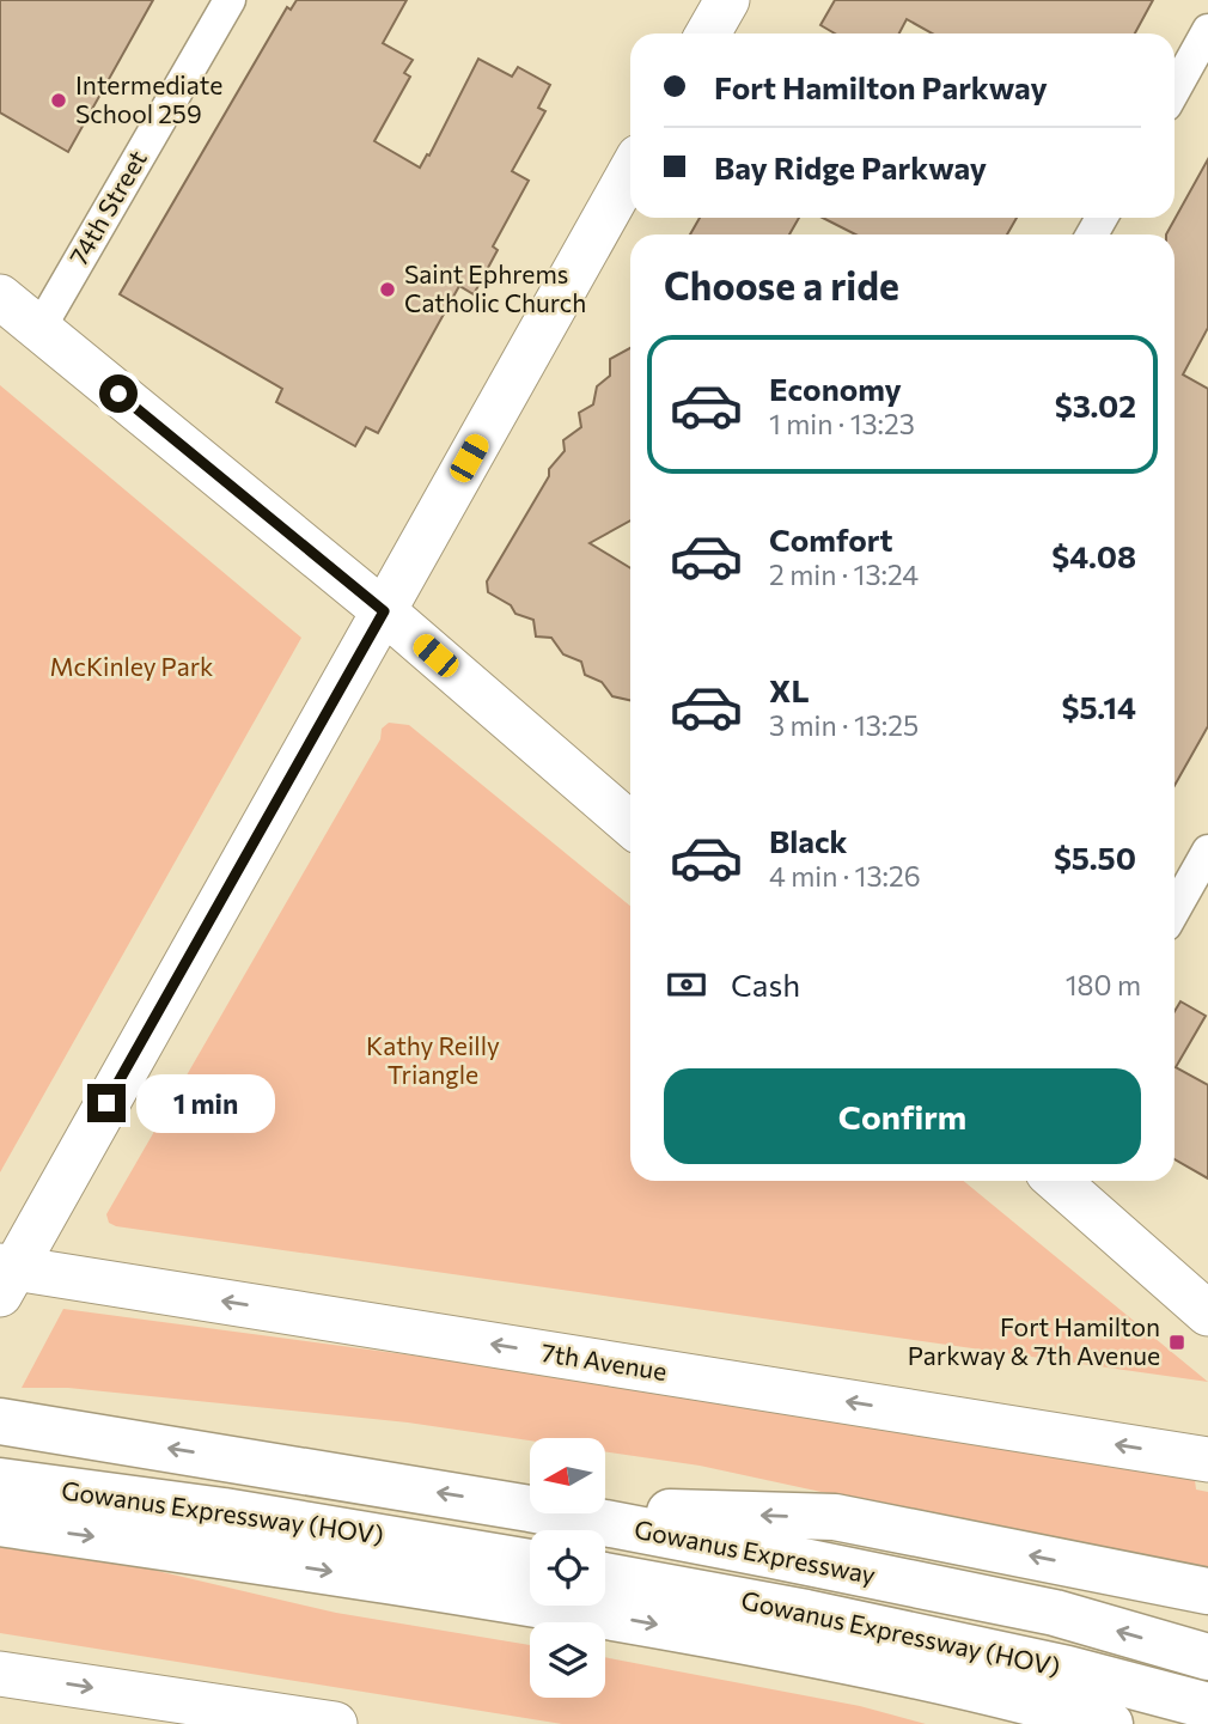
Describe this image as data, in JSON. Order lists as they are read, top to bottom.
{
  "streets": {
    "highway": ["Gowanus Expressway (HOV)", "Gowanus Expressway"],
    "main road": ["7th Avenue"],
    "street": ["74th Street"]
  },
  "one_way": ["7th Avenue"],
  "parks": ["McKinley Park", "Kathy Reilly Triangle"],
  "places": {
    "other": ["Intermediate School 259", "Saint Ephrems Catholic Church"],
    "transit": ["Fort Hamilton Parkway & 7th Avenue"]
  },
  "north": "left",
  "page": {
    "banner": ["Fort Hamilton Parkway", "Bay Ridge Parkway"],
    "heading": "Choose a ride",
    "list": [
      {
        "name": "Economy",
        "note": "1 min · 13:23",
        "value": "$3.02"
      },
      {
        "name": "Comfort",
        "note": "2 min · 13:24",
        "value": "$4.08"
      },
      {
        "name": "XL",
        "note": "3 min · 13:25",
        "value": "$5.14"
      },
      {
        "name": "Black",
        "note": "4 min · 13:26",
        "value": "$5.50"
      }
    ],
    "pay": ["Cash", "180 m"],
    "buttons": "Confirm",
    "bubble": "1 min"
  }
}
